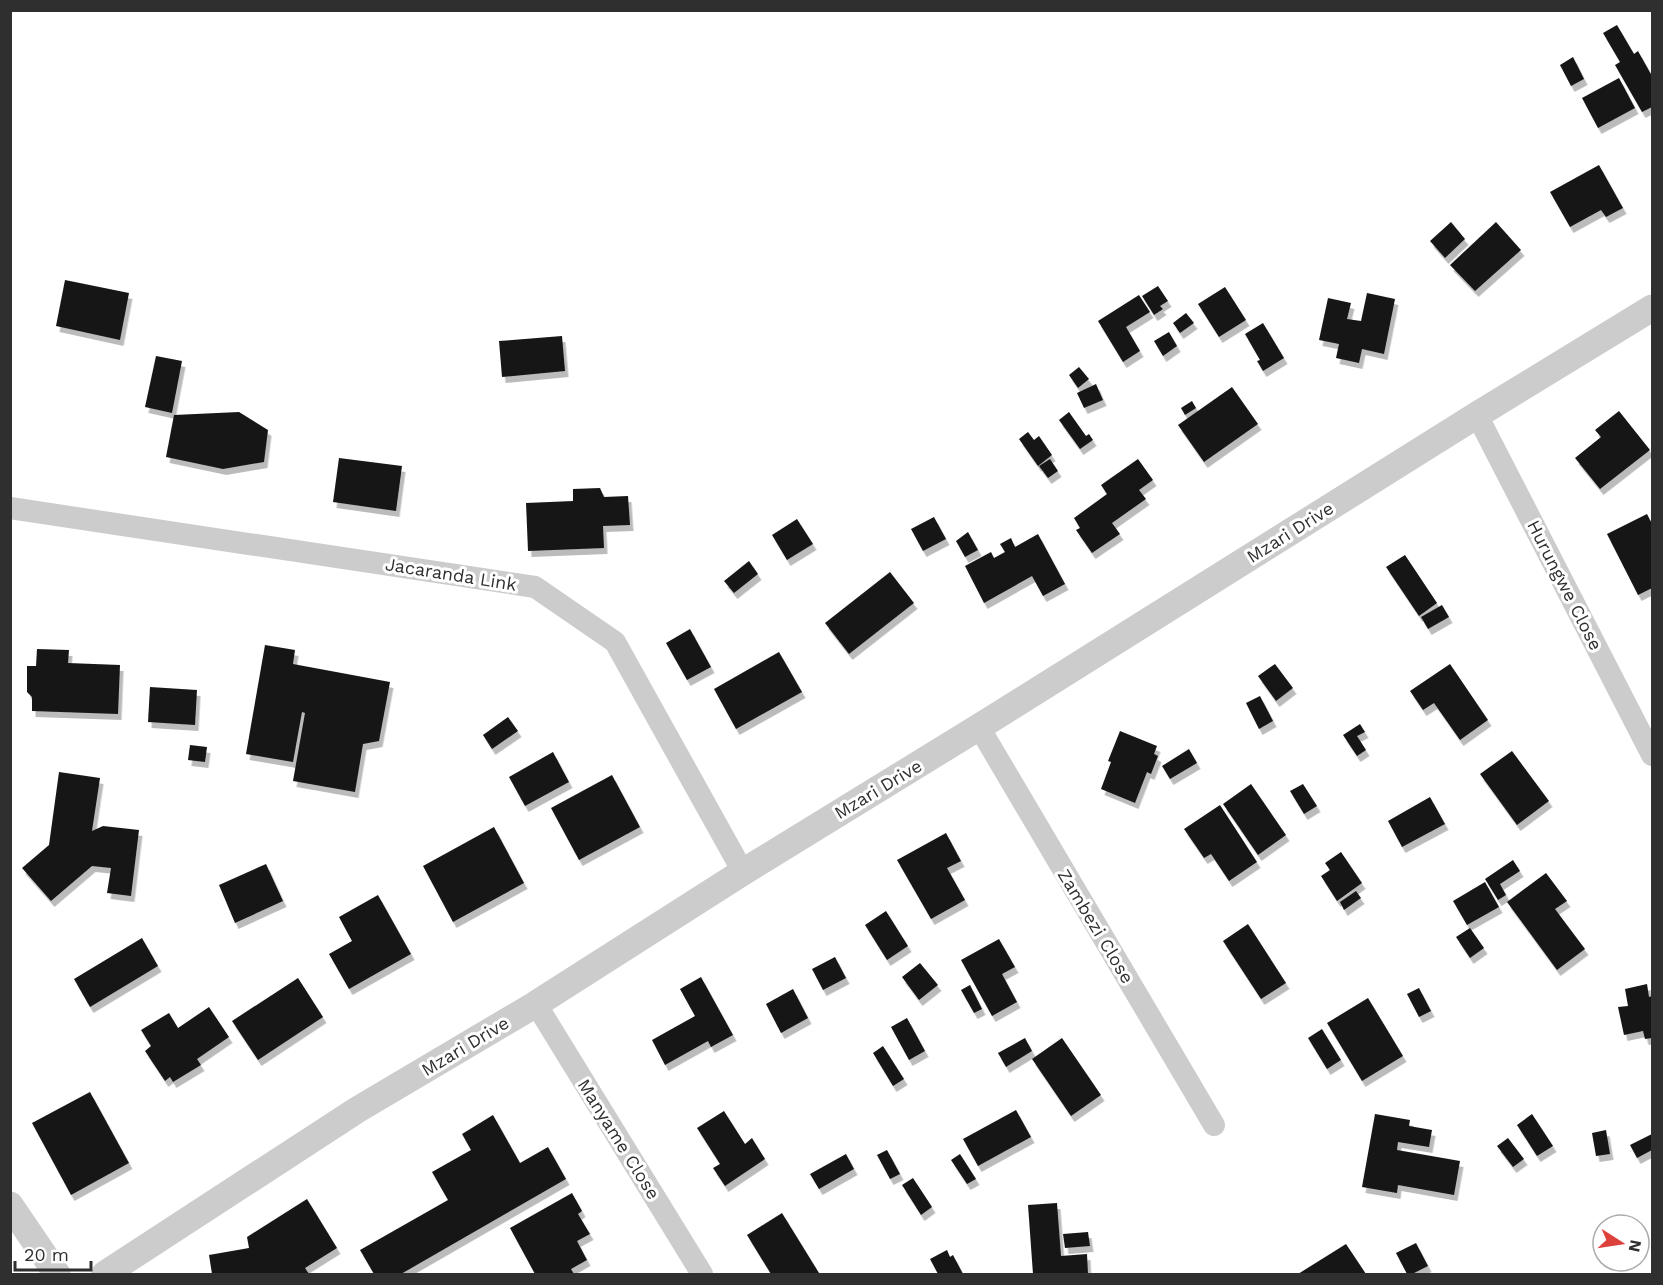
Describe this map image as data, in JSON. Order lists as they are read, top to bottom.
{
  "streets": {
    "street": [
      "Mzari Drive",
      "Jacaranda Link",
      "Hurungwe Close",
      "Zambezi Close",
      "Manyame Close"
    ]
  },
  "crossings": [
    ["Mzari Drive", "Jacaranda Link"],
    ["Mzari Drive", "Hurungwe Close"],
    ["Mzari Drive", "Zambezi Close"],
    ["Mzari Drive", "Manyame Close"]
  ],
  "scale_bar": "20 m",
  "north": "right"
}
